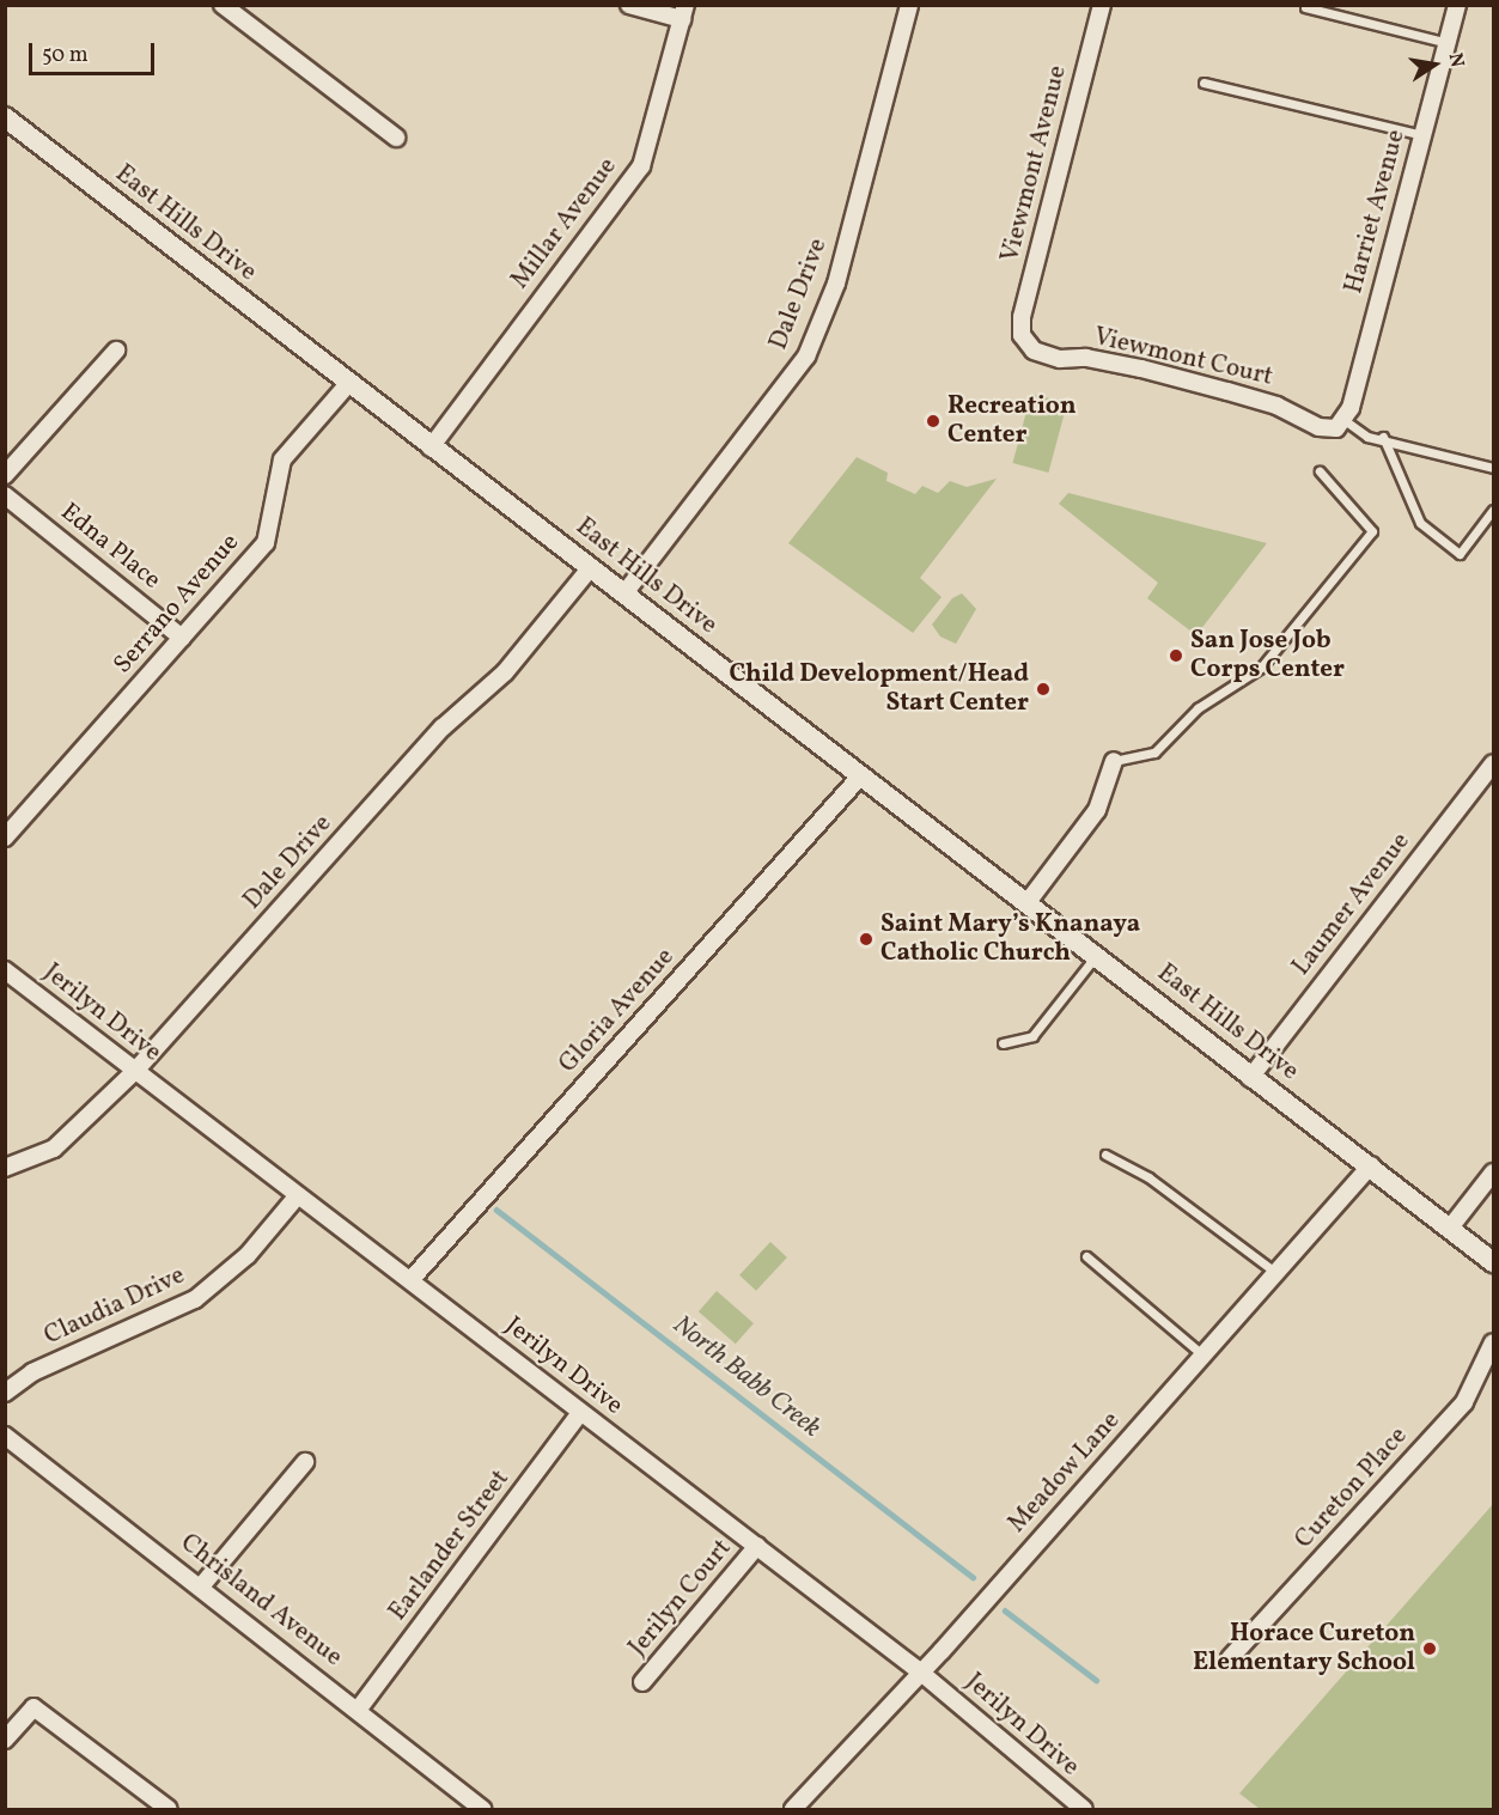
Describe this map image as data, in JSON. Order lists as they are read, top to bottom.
{
  "streets": {
    "street": [
      "Viewmont Avenue",
      "Harriet Avenue",
      "East Hills Drive",
      "Millar Avenue",
      "Dale Drive",
      "Viewmont Court",
      "Edna Place",
      "Serrano Avenue",
      "Laumer Avenue",
      "Gloria Avenue",
      "Jerilyn Drive",
      "Claudia Drive",
      "Meadow Lane",
      "Cureton Place",
      "Earlander Street",
      "Jerilyn Court",
      "Chrisland Avenue"
    ]
  },
  "crossings": [
    ["Viewmont Avenue", "Viewmont Court"],
    ["Harriet Avenue", "Viewmont Court"],
    ["East Hills Drive", "Millar Avenue"],
    ["East Hills Drive", "Dale Drive"],
    ["East Hills Drive", "Serrano Avenue"],
    ["East Hills Drive", "Laumer Avenue"],
    ["East Hills Drive", "Gloria Avenue"],
    ["East Hills Drive", "Meadow Lane"],
    ["Dale Drive", "Jerilyn Drive"],
    ["Edna Place", "Serrano Avenue"],
    ["Gloria Avenue", "Jerilyn Drive"],
    ["Jerilyn Drive", "Claudia Drive"],
    ["Jerilyn Drive", "Meadow Lane"],
    ["Jerilyn Drive", "Earlander Street"],
    ["Jerilyn Drive", "Jerilyn Court"],
    ["Earlander Street", "Chrisland Avenue"]
  ],
  "water": ["North Babb Creek"],
  "places": [
    "Recreation Center",
    "San Jose Job Corps Center",
    "Child Development/Head Start Center",
    "Saint Mary’s Knanaya Catholic Church",
    "Horace Cureton Elementary School"
  ],
  "scale_bar": "50 m",
  "north": "right"
}
